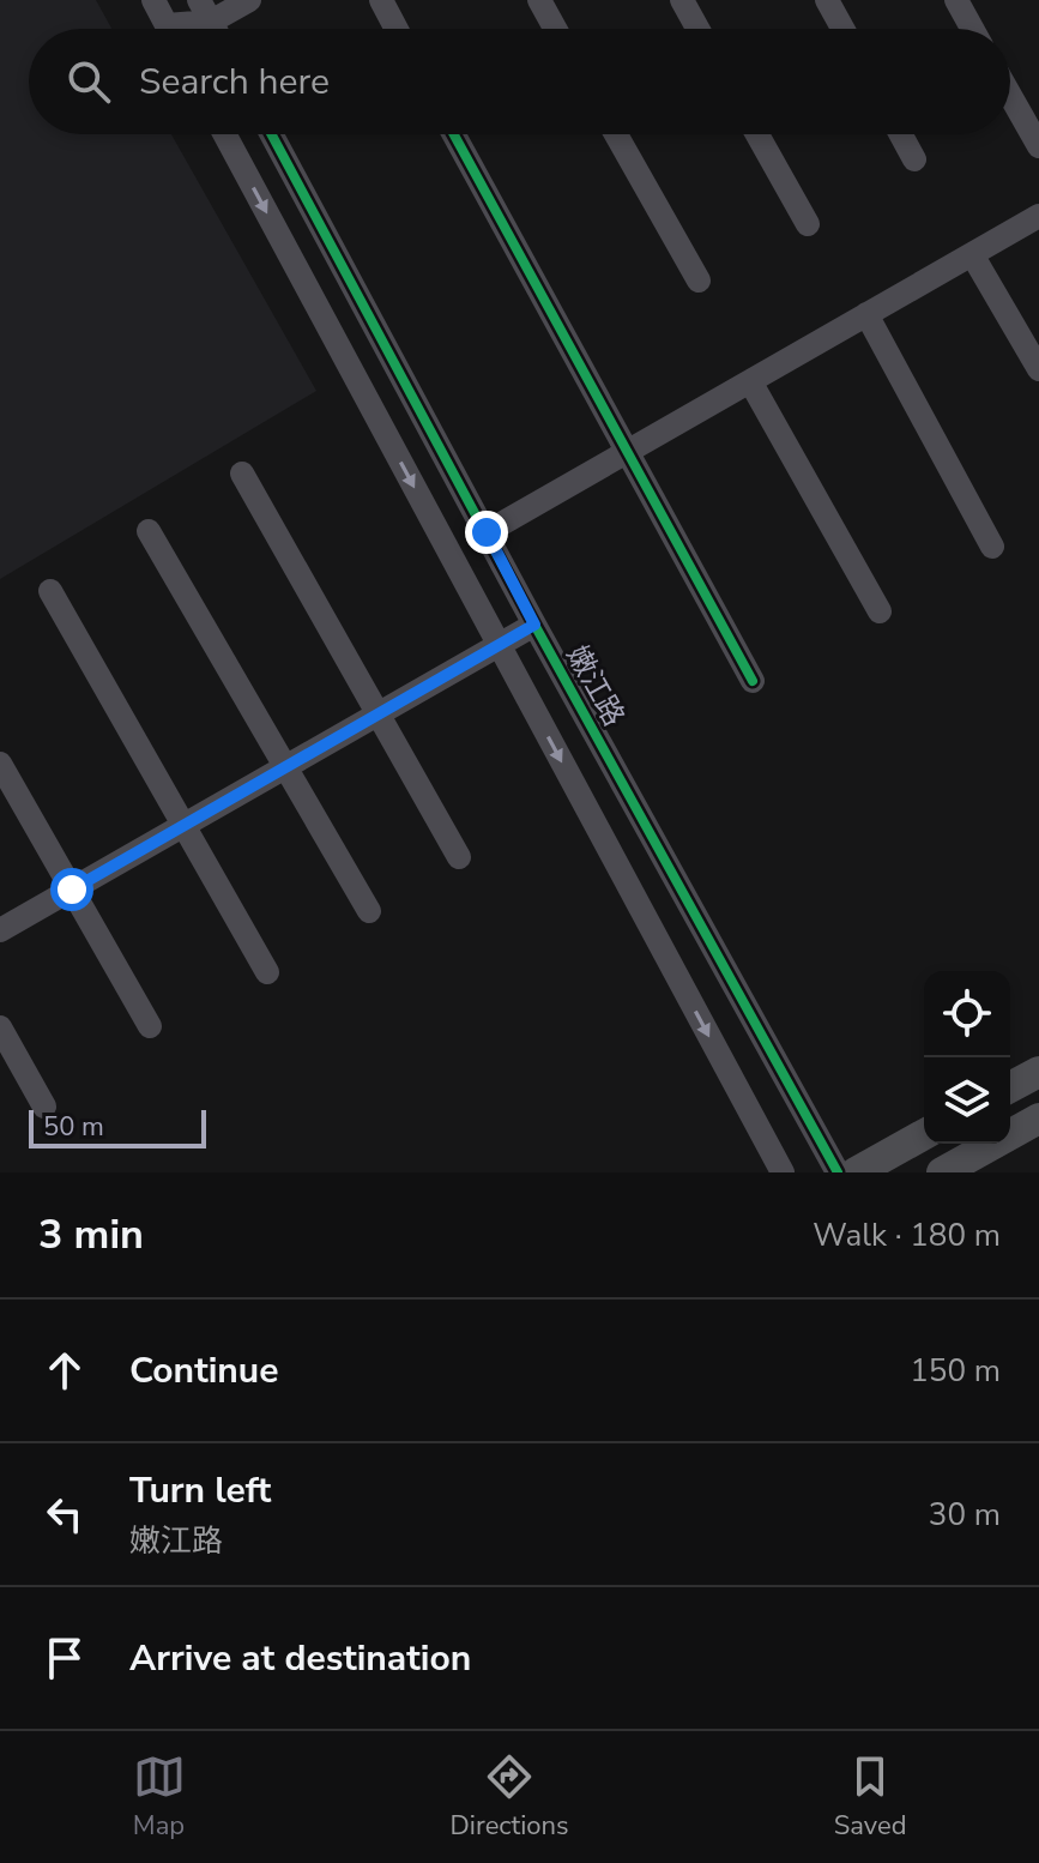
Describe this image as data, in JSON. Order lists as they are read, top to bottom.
{
  "streets": {
    "street": ["嫩江路"]
  },
  "scale_bar": "50 m",
  "page": {
    "search": "Search here",
    "scale": "50 m",
    "heading": ["3 min", "Walk · 180 m"],
    "list": [
      ["Continue", "150 m"],
      ["Turn left", "嫩江路", "30 m"],
      "Arrive at destination"
    ],
    "nav": ["Map", "Directions", "Saved"]
  }
}
